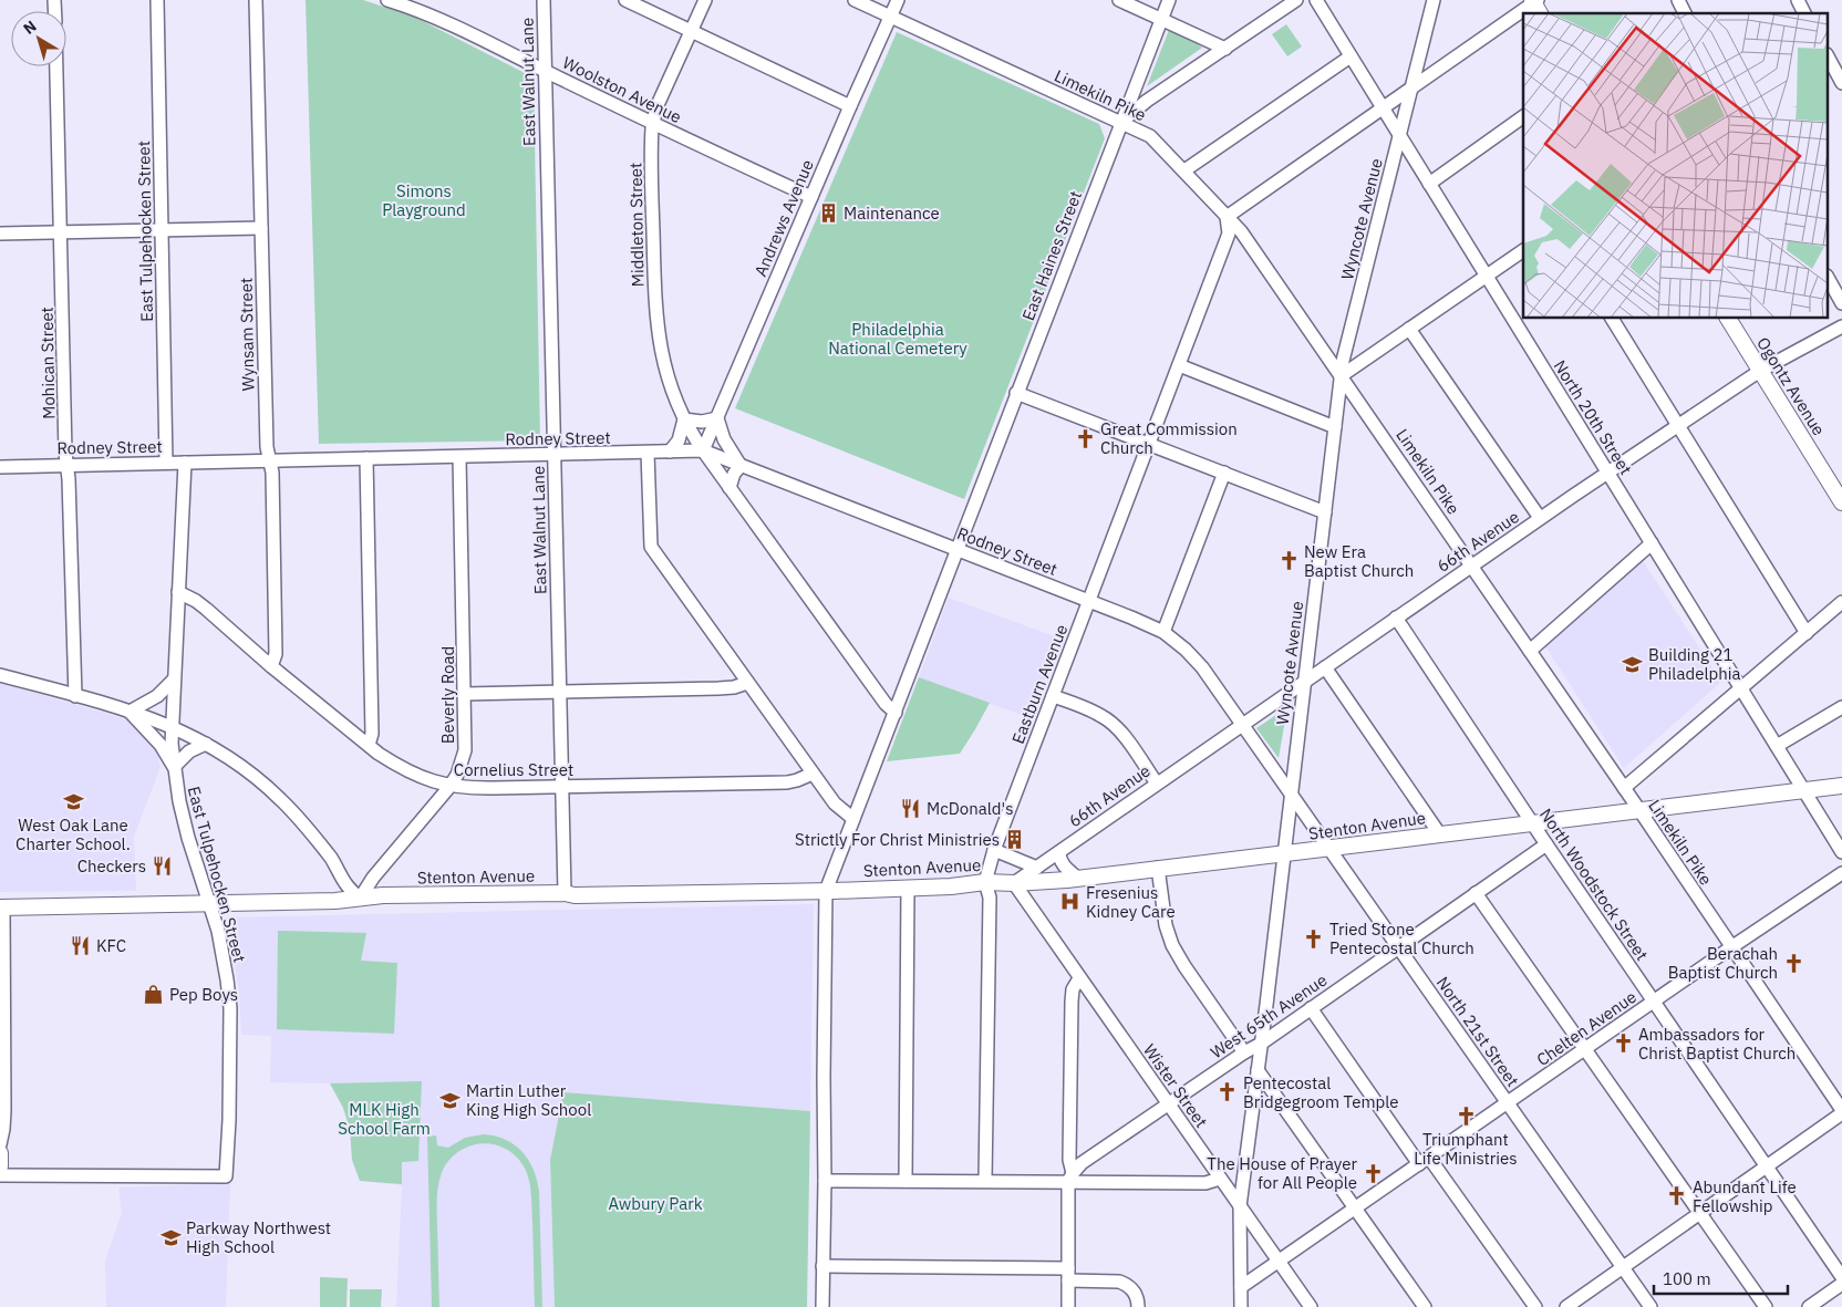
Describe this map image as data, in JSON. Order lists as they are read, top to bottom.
{
  "streets": {
    "main road": ["Ogontz Avenue", "Stenton Avenue"],
    "street": [
      "East Walnut Lane",
      "Woolston Avenue",
      "Limekiln Pike",
      "Andrews Avenue",
      "Wyncote Avenue",
      "Middleton Street",
      "East Tulpehocken Street",
      "East Haines Street",
      "Wynsam Street",
      "Mohican Street",
      "North 20th Street",
      "Rodney Street",
      "66th Avenue",
      "Eastburn Avenue",
      "Beverly Road",
      "Cornelius Street",
      "North Woodstock Street",
      "West 65th Avenue",
      "Chelten Avenue",
      "North 21st Street",
      "Wister Street"
    ]
  },
  "crossings": [
    ["East Walnut Lane", "Woolston Avenue"],
    ["East Walnut Lane", "Rodney Street"],
    ["East Walnut Lane", "Cornelius Street"],
    ["East Walnut Lane", "Stenton Avenue"],
    ["Woolston Avenue", "Andrews Avenue"],
    ["Woolston Avenue", "Middleton Street"],
    ["Limekiln Pike", "Andrews Avenue"],
    ["Limekiln Pike", "Wyncote Avenue"],
    ["Limekiln Pike", "East Haines Street"],
    ["Limekiln Pike", "66th Avenue"],
    ["Limekiln Pike", "Eastburn Avenue"],
    ["Limekiln Pike", "Stenton Avenue"],
    ["Limekiln Pike", "Chelten Avenue"],
    ["Andrews Avenue", "Middleton Street"],
    ["Andrews Avenue", "Rodney Street"],
    ["Wyncote Avenue", "North 20th Street"],
    ["Wyncote Avenue", "66th Avenue"],
    ["Wyncote Avenue", "Stenton Avenue"],
    ["Wyncote Avenue", "West 65th Avenue"],
    ["Wyncote Avenue", "Chelten Avenue"],
    ["Wyncote Avenue", "North 21st Street"],
    ["Wyncote Avenue", "Wister Street"],
    ["Middleton Street", "Rodney Street"],
    ["East Tulpehocken Street", "Rodney Street"],
    ["East Tulpehocken Street", "Cornelius Street"],
    ["East Tulpehocken Street", "Stenton Avenue"],
    ["East Haines Street", "Rodney Street"],
    ["East Haines Street", "Stenton Avenue"],
    ["Wynsam Street", "Rodney Street"],
    ["Wynsam Street", "Cornelius Street"],
    ["Mohican Street", "Rodney Street"],
    ["Ogontz Avenue", "66th Avenue"],
    ["North 20th Street", "66th Avenue"],
    ["North 20th Street", "Stenton Avenue"],
    ["Rodney Street", "Eastburn Avenue"],
    ["Rodney Street", "Beverly Road"],
    ["Rodney Street", "North 21st Street"],
    ["66th Avenue", "Stenton Avenue"],
    ["66th Avenue", "North Woodstock Street"],
    ["66th Avenue", "North 21st Street"],
    ["66th Avenue", "Wister Street"],
    ["Eastburn Avenue", "Stenton Avenue"],
    ["Eastburn Avenue", "North 21st Street"],
    ["Beverly Road", "Cornelius Street"],
    ["Beverly Road", "Stenton Avenue"],
    ["Stenton Avenue", "North Woodstock Street"],
    ["Stenton Avenue", "North 21st Street"],
    ["Stenton Avenue", "Wister Street"],
    ["North Woodstock Street", "West 65th Avenue"],
    ["North Woodstock Street", "Chelten Avenue"],
    ["West 65th Avenue", "North 21st Street"],
    ["West 65th Avenue", "Wister Street"],
    ["Chelten Avenue", "North 21st Street"],
    ["Chelten Avenue", "Wister Street"]
  ],
  "parks": [
    "Simons Playground",
    "Philadelphia National Cemetery",
    "MLK High School Farm",
    "Awbury Park"
  ],
  "places": {
    "building": ["Maintenance", "Strictly For Christ Ministries"],
    "church": [
      "Great Commission Church",
      "New Era Baptist Church",
      "Tried Stone Pentecostal Church",
      "Berachah Baptist Church",
      "Ambassadors for Christ Baptist Church",
      "Pentecostal Bridgegroom Temple",
      "Triumphant Life Ministries",
      "The House of Prayer for All People",
      "Abundant Life Fellowship"
    ],
    "school or university": [
      "Building 21 Philadelphia",
      "West Oak Lane Charter School.",
      "Martin Luther King High School",
      "Parkway Northwest High School"
    ],
    "restaurant": ["McDonald's", "Checkers", "KFC"],
    "hospital": ["Fresenius Kidney Care"],
    "shop": ["Pep Boys"]
  },
  "scale_bar": "100 m",
  "north": "top left"
}
